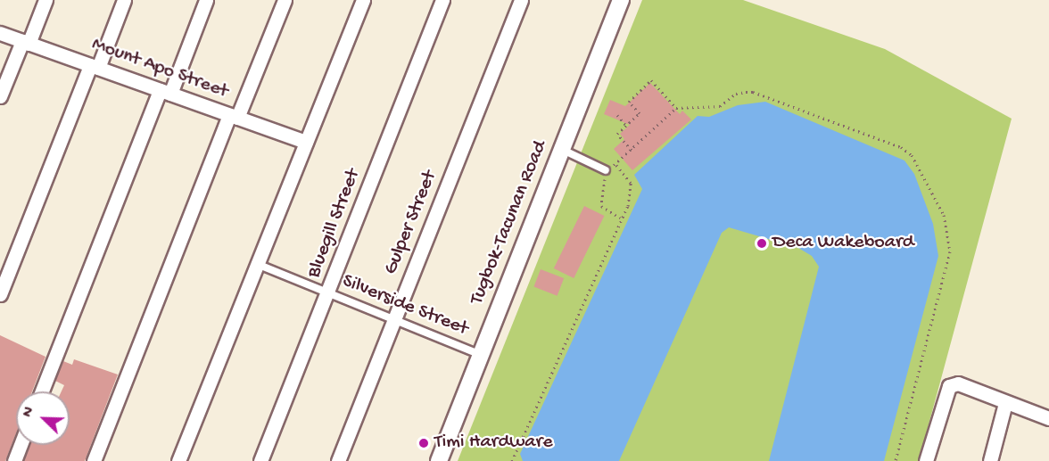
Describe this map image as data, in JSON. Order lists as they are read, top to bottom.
{
  "streets": {
    "street": [
      "Mount Apo Street",
      "Gulper Street",
      "Tugbok-Tacunan Road",
      "Bluegill Street"
    ],
    "lane": ["Silverside Street"]
  },
  "crossings": [
    ["Gulper Street", "Silverside Street"],
    ["Tugbok-Tacunan Road", "Silverside Street"],
    ["Bluegill Street", "Silverside Street"]
  ],
  "places": ["Deca Wakeboard", "Timi Hardware"],
  "north": "top left"
}
